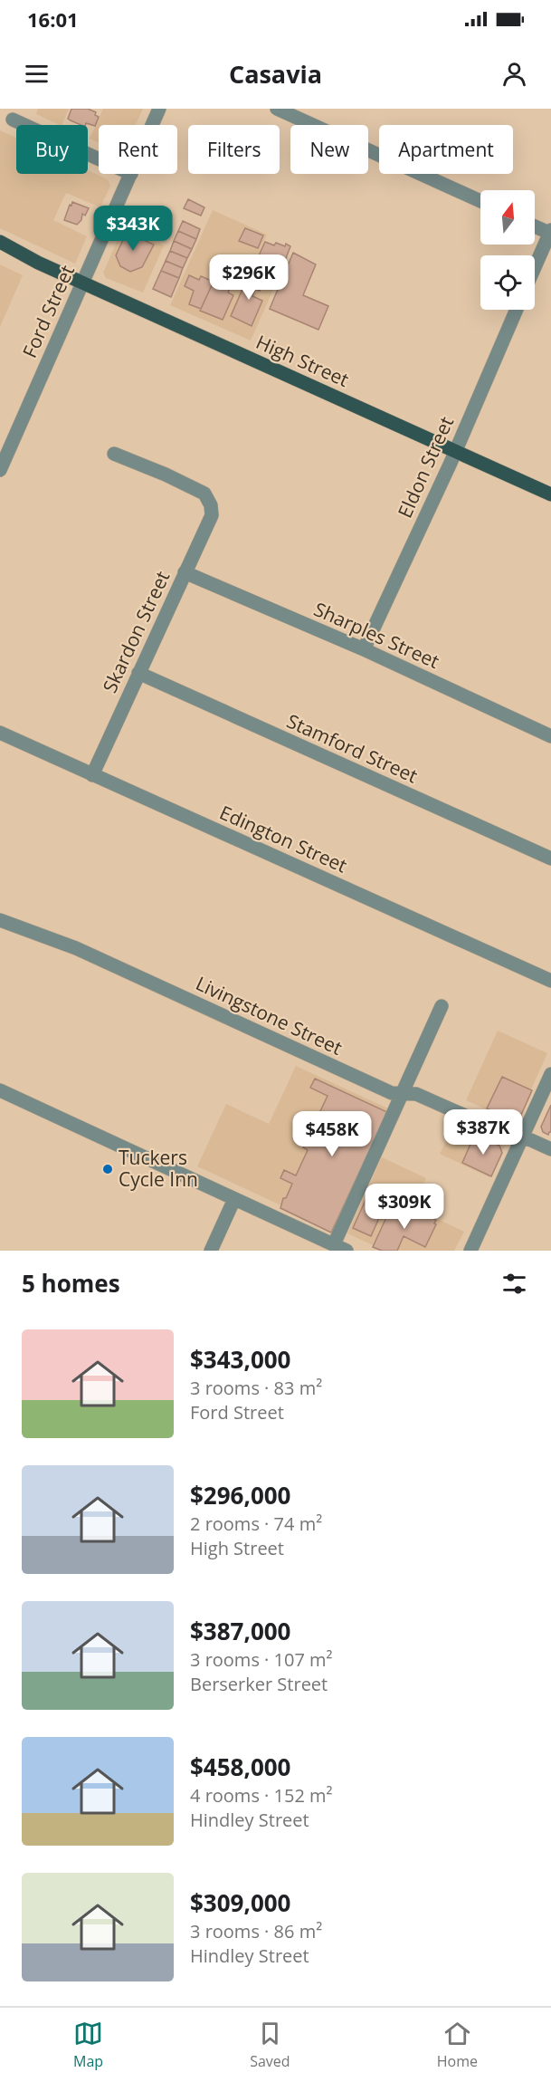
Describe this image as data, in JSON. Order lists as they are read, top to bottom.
{
  "streets": {
    "main road": ["High Street"],
    "street": [
      "Ford Street",
      "Eldon Street",
      "Skardon Street",
      "Sharples Street",
      "Stamford Street",
      "Edington Street",
      "Livingstone Street"
    ]
  },
  "crossings": [
    ["Ford Street", "High Street"],
    ["High Street", "Eldon Street"],
    ["Eldon Street", "Sharples Street"],
    ["Skardon Street", "Sharples Street"],
    ["Skardon Street", "Stamford Street"],
    ["Skardon Street", "Edington Street"]
  ],
  "places": ["Tuckers Cycle Inn"],
  "north": "top",
  "page": {
    "status": "16:01",
    "header": "Casavia",
    "chip": [
      "Buy",
      "Rent",
      "Filters",
      "New",
      "Apartment"
    ],
    "price": [
      "$343K",
      "$296K",
      "$387K",
      "$458K",
      "$309K"
    ],
    "heading": "5 homes",
    "list": [
      {
        "name": "$343,000",
        "note": "3 rooms · 83 m² · Ford Street"
      },
      {
        "name": "$296,000",
        "note": "2 rooms · 74 m² · High Street"
      },
      {
        "name": "$387,000",
        "note": "3 rooms · 107 m² · Berserker Street"
      },
      {
        "name": "$458,000",
        "note": "4 rooms · 152 m² · Hindley Street"
      },
      {
        "name": "$309,000",
        "note": "3 rooms · 86 m² · Hindley Street"
      }
    ],
    "tabs": ["Map", "Saved", "Home"]
  }
}
